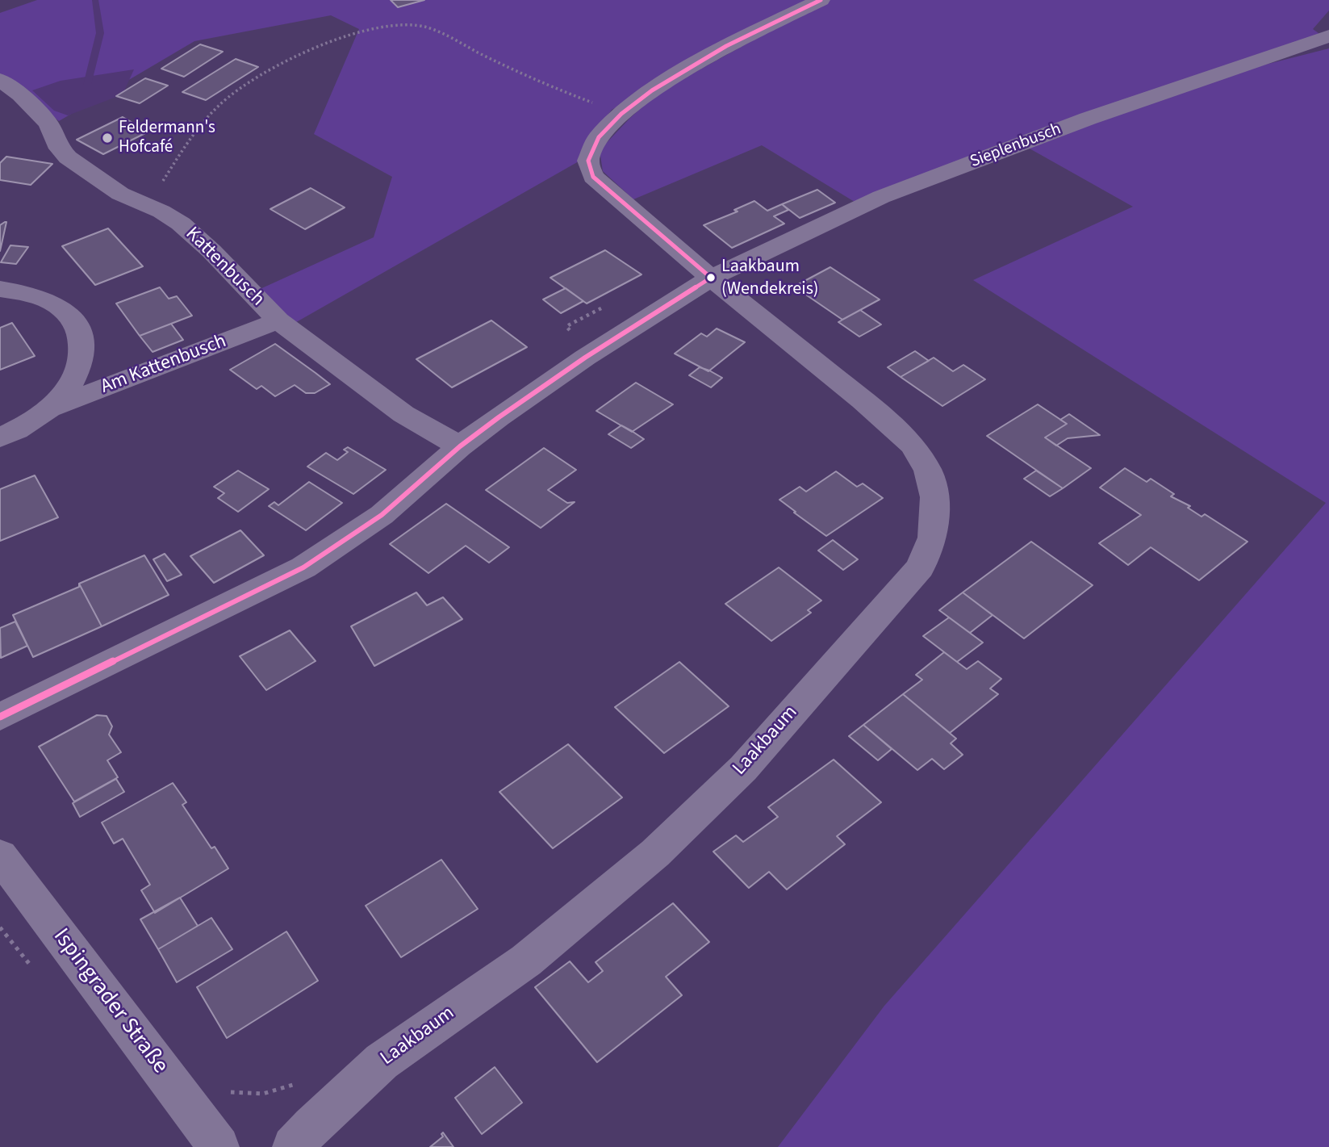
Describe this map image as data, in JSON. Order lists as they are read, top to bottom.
{
  "streets": {
    "street": [
      "Sieplenbusch",
      "Kattenbusch",
      "Am Kattenbusch",
      "Laakbaum",
      "Ispingrader Straße"
    ]
  },
  "crossings": [
    ["Sieplenbusch", "Laakbaum"],
    ["Kattenbusch", "Am Kattenbusch"]
  ],
  "places": ["Feldermann's Hofcafé", "Laakbaum (Wendekreis)"]
}
